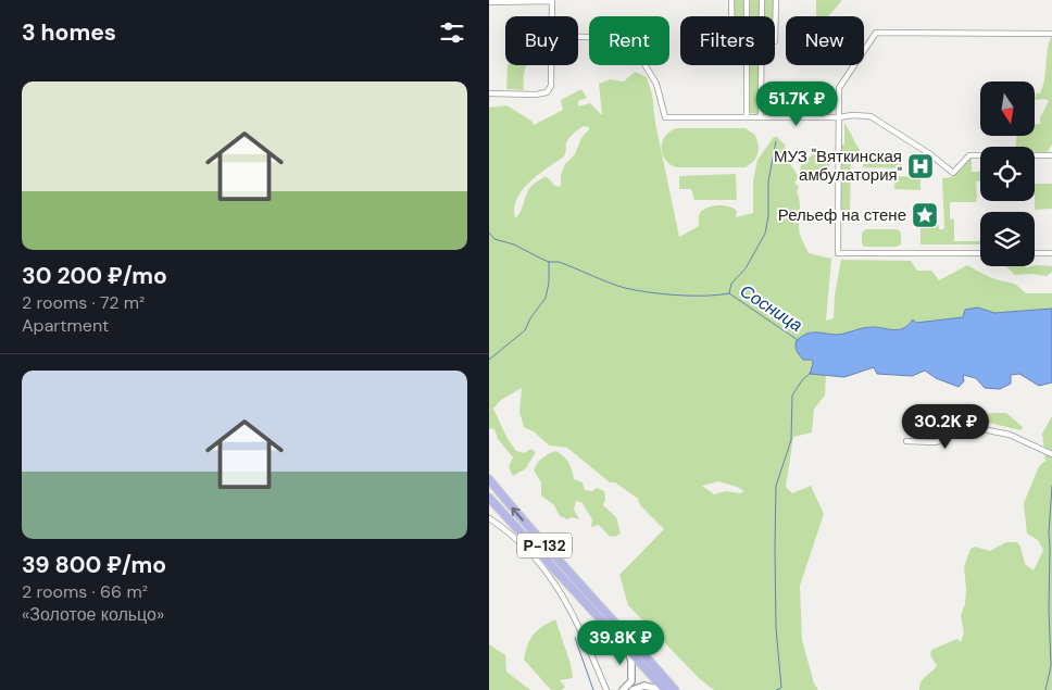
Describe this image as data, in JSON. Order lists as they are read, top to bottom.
{
  "streets": {
    "main road": ["Р-132"]
  },
  "water": ["Сосница"],
  "places": {
    "hospital": ["МУЗ \"Вяткинская амбулатория\""],
    "place": ["Рельеф на стене"]
  },
  "north": "bottom",
  "page": {
    "heading": "3 homes",
    "chip": [
      "Buy",
      "Rent",
      "Filters",
      "New"
    ],
    "list": [
      {
        "name": "30 200 ₽/mo",
        "note": "2 rooms · 72 m² · Apartment"
      },
      {
        "name": "39 800 ₽/mo",
        "note": "2 rooms · 66 m² · «Золотое кольцо»"
      }
    ],
    "price": ["51.7K ₽", "30.2K ₽", "39.8K ₽"]
  }
}
